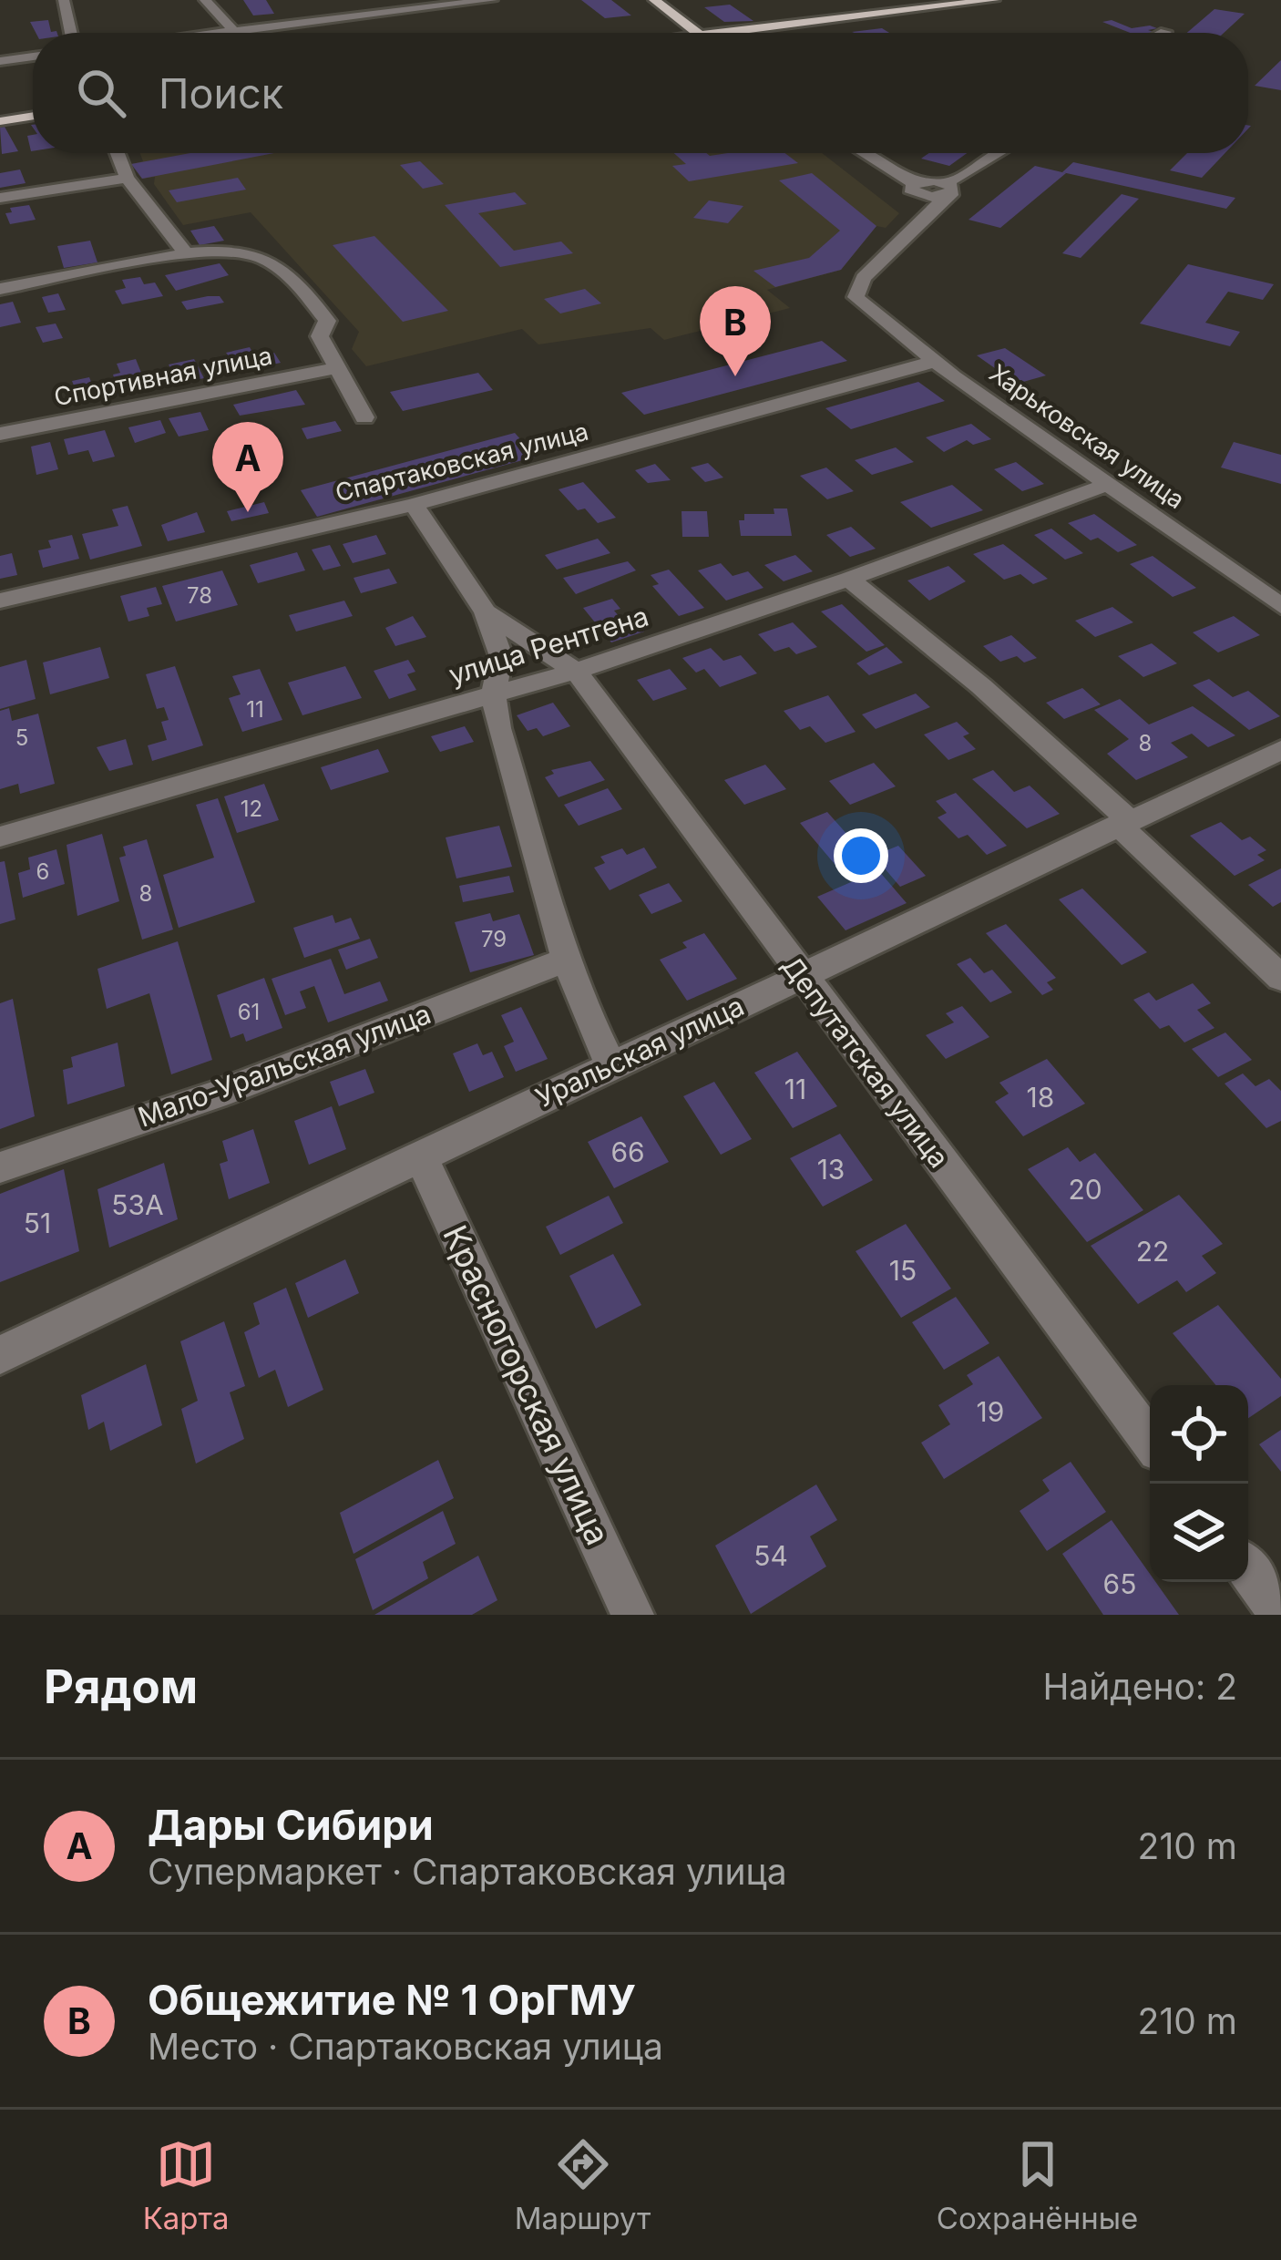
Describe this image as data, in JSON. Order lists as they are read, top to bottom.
{
  "streets": {
    "street": [
      "Спортивная улица",
      "Харьковская улица",
      "Спартаковская улица",
      "улица Рентгена",
      "Уральская улица",
      "Депутатская улица",
      "Мало-Уральская улица",
      "Красногорская улица"
    ]
  },
  "crossings": [
    ["Харьковская улица", "Спартаковская улица"],
    ["Харьковская улица", "улица Рентгена"],
    ["улица Рентгена", "Депутатская улица"],
    ["Уральская улица", "Депутатская улица"],
    ["Уральская улица", "Красногорская улица"]
  ],
  "house_numbers": [
    "78",
    "11",
    "5",
    "8",
    "12",
    "6",
    "8",
    "79",
    "61",
    "11",
    "18",
    "66",
    "13",
    "20",
    "53А",
    "51",
    "22",
    "15",
    "19",
    "54",
    "65"
  ],
  "page": {
    "search": "Поиск",
    "pins": ["B", "A"],
    "heading": ["Рядом", "Найдено: 2"],
    "list": [
      {
        "mark": "A",
        "name": "Дары Сибири",
        "note": "Супермаркет · Спартаковская улица",
        "value": "210 m"
      },
      {
        "mark": "B",
        "name": "Общежитие № 1 ОрГМУ",
        "note": "Место · Спартаковская улица",
        "value": "210 m"
      }
    ],
    "nav": ["Карта", "Маршрут", "Сохранённые"]
  }
}
